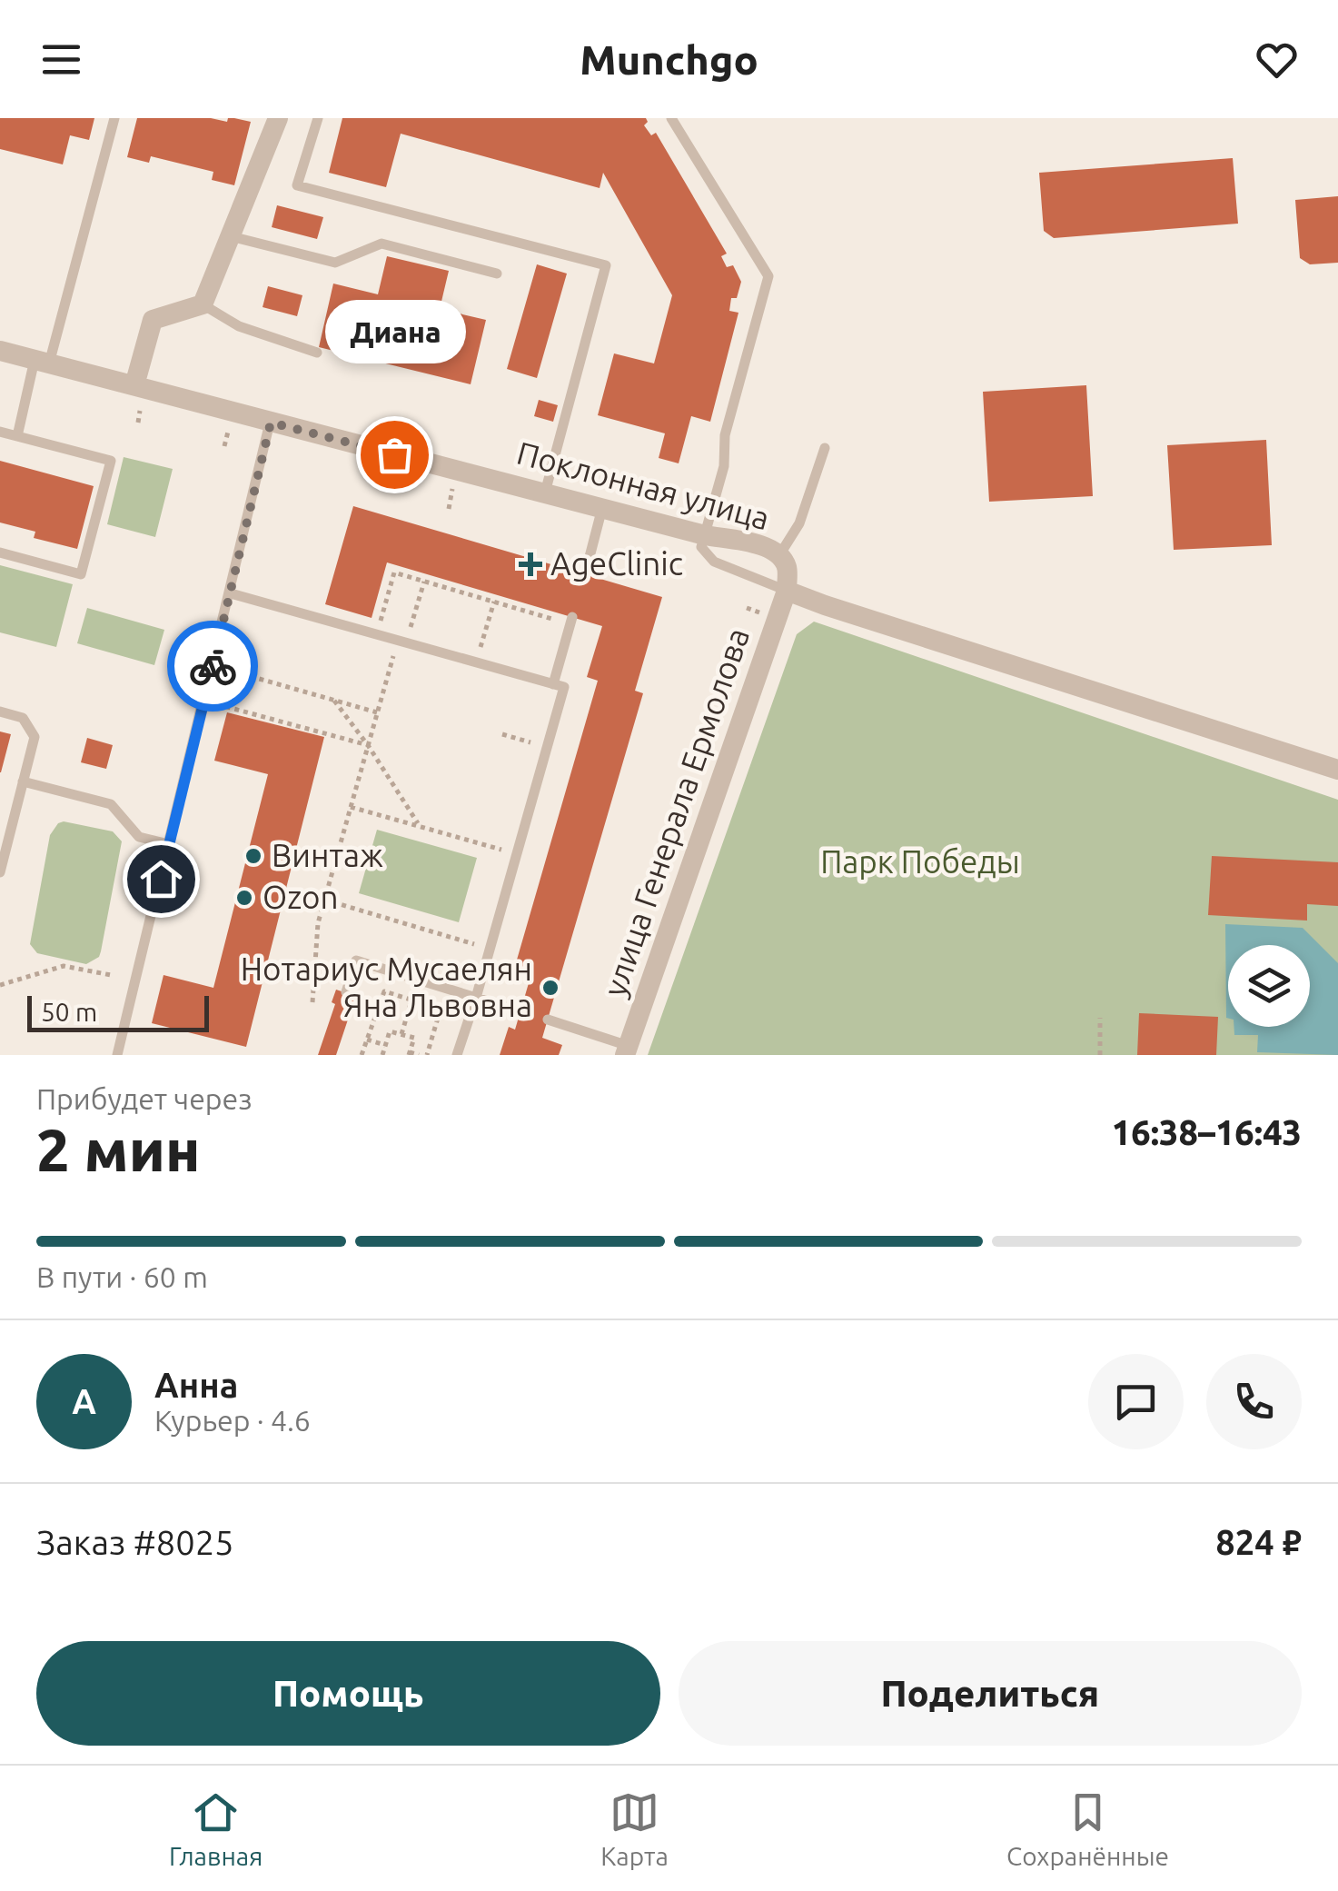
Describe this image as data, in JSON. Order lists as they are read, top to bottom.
{
  "streets": {
    "street": ["Поклонная улица", "улица Генерала Ермолова"]
  },
  "crossings": [
    ["Поклонная улица", "улица Генерала Ермолова"]
  ],
  "parks": ["Парк Победы"],
  "places": {
    "other": [
      "Диана",
      "Винтаж",
      "Ozon",
      "Нотариус Мусаелян Яна Львовна"
    ],
    "health": ["AgeClinic"]
  },
  "scale_bar": "50 m",
  "page": {
    "header": "Munchgo",
    "bubble": "Диана",
    "scale": "50 m",
    "heading": ["2 мин", "Прибудет через", "16:38–16:43"],
    "panel": [
      "Анна",
      "Курьер · 4.6",
      "Заказ #8025",
      "824 ₽"
    ],
    "bar": "В пути · 60 m",
    "round": "А",
    "buttons": ["Помощь", "Поделиться"],
    "tabs": ["Главная", "Карта", "Сохранённые"]
  }
}
